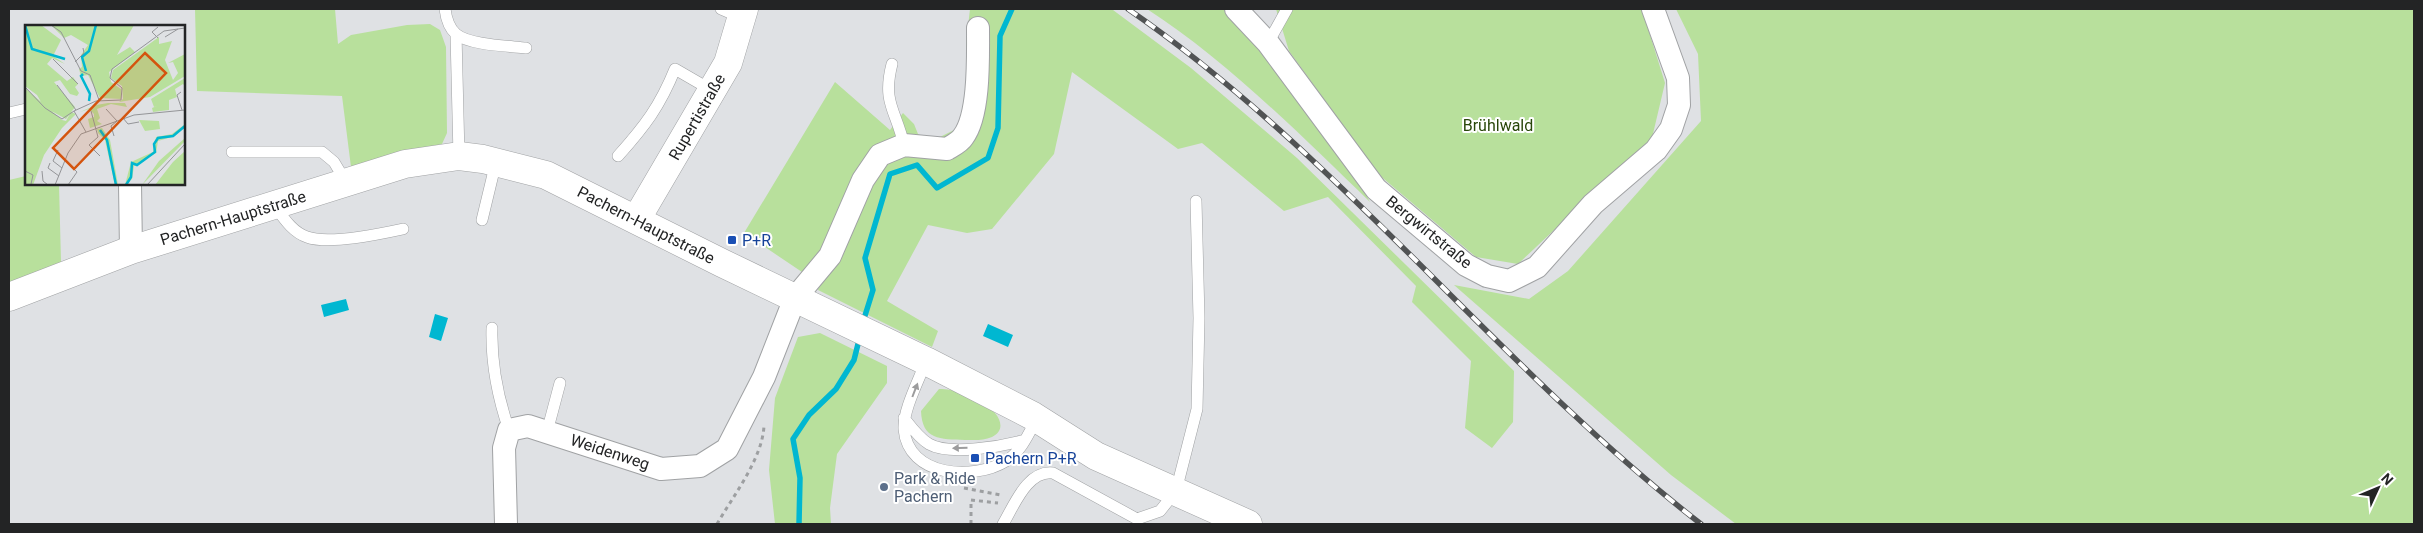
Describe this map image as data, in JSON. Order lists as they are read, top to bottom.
{
  "streets": {
    "main road": ["Rupertistraße", "Pachern-Hauptstraße"],
    "street": ["Bergwirtstraße", "Weidenweg"]
  },
  "crossings": [
    ["Rupertistraße", "Pachern-Hauptstraße"],
    ["Pachern-Hauptstraße", "Weidenweg"]
  ],
  "parks": ["Brühlwald"],
  "places": {
    "transit": ["P+R", "Pachern P+R"],
    "other": ["Park & Ride Pachern"]
  },
  "north": "top right"
}
